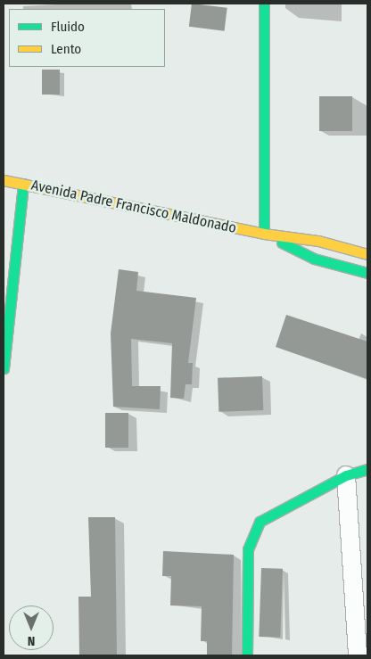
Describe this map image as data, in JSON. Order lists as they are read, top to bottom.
{
  "streets": {
    "street": ["Avenida Padre Francisco Maldonado"]
  },
  "legend": ["Fluido", "Lento"],
  "north": "bottom"
}
